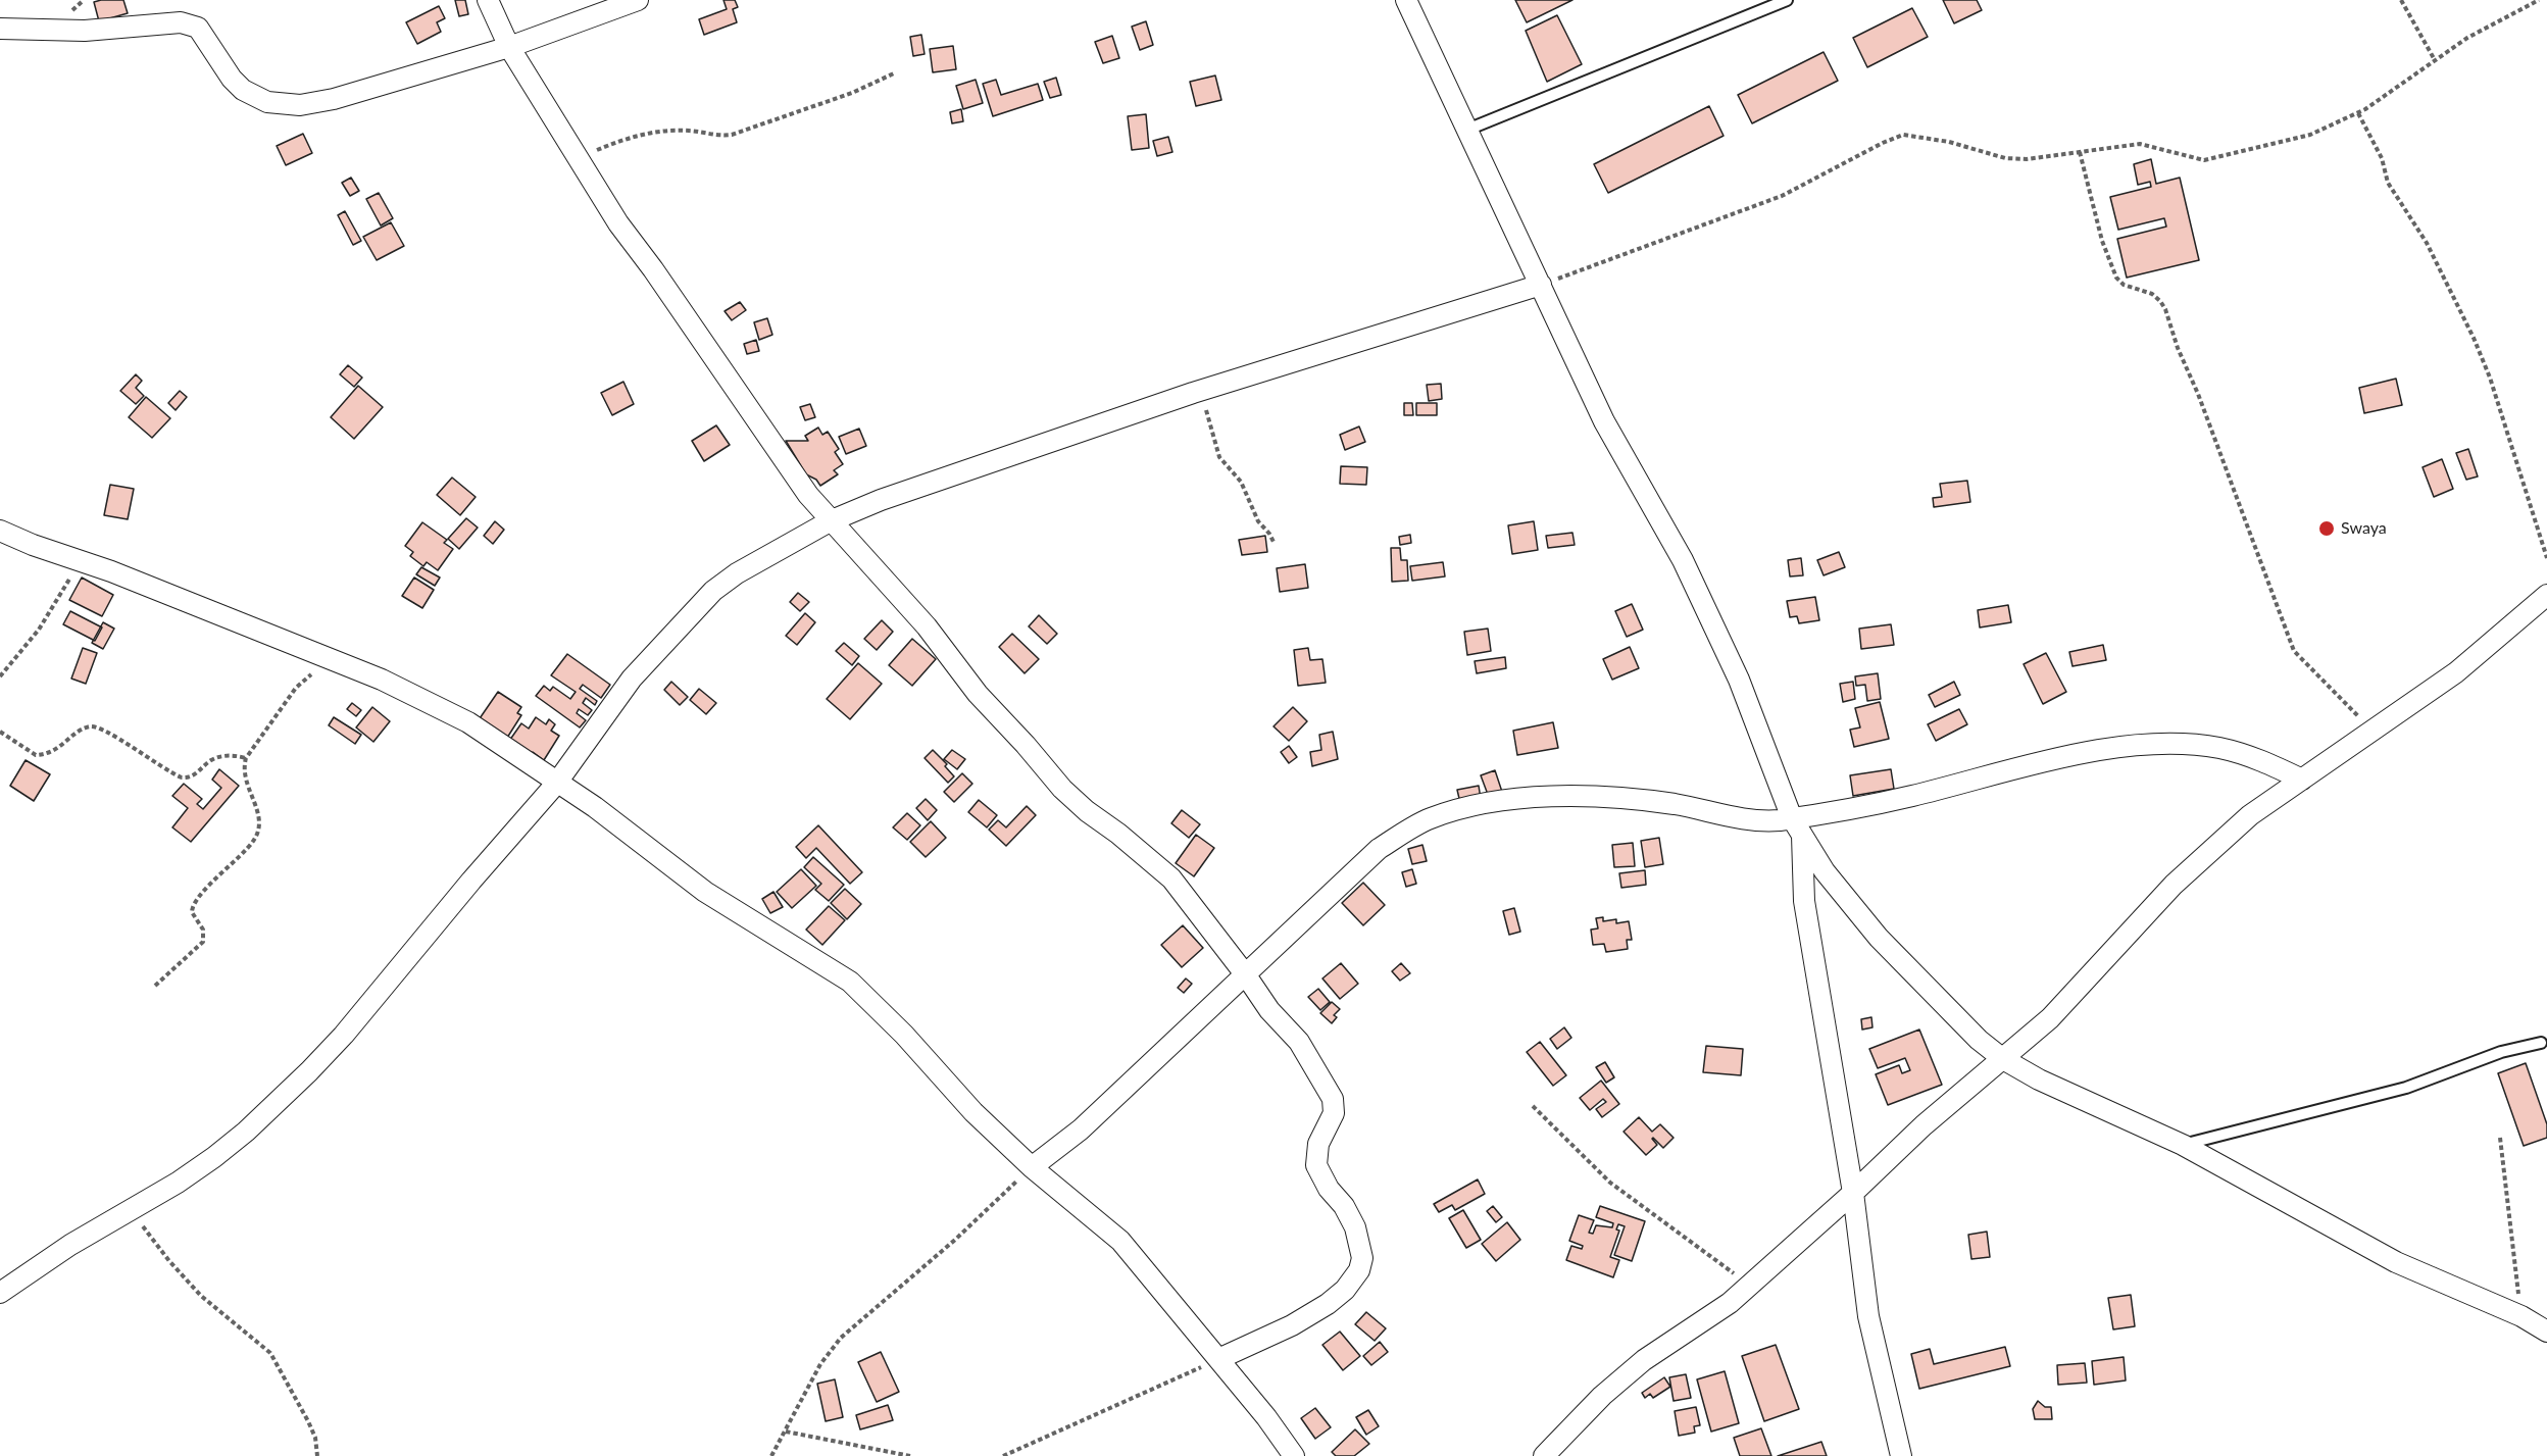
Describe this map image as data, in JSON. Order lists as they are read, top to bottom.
{
  "places": ["Swaya"]
}
